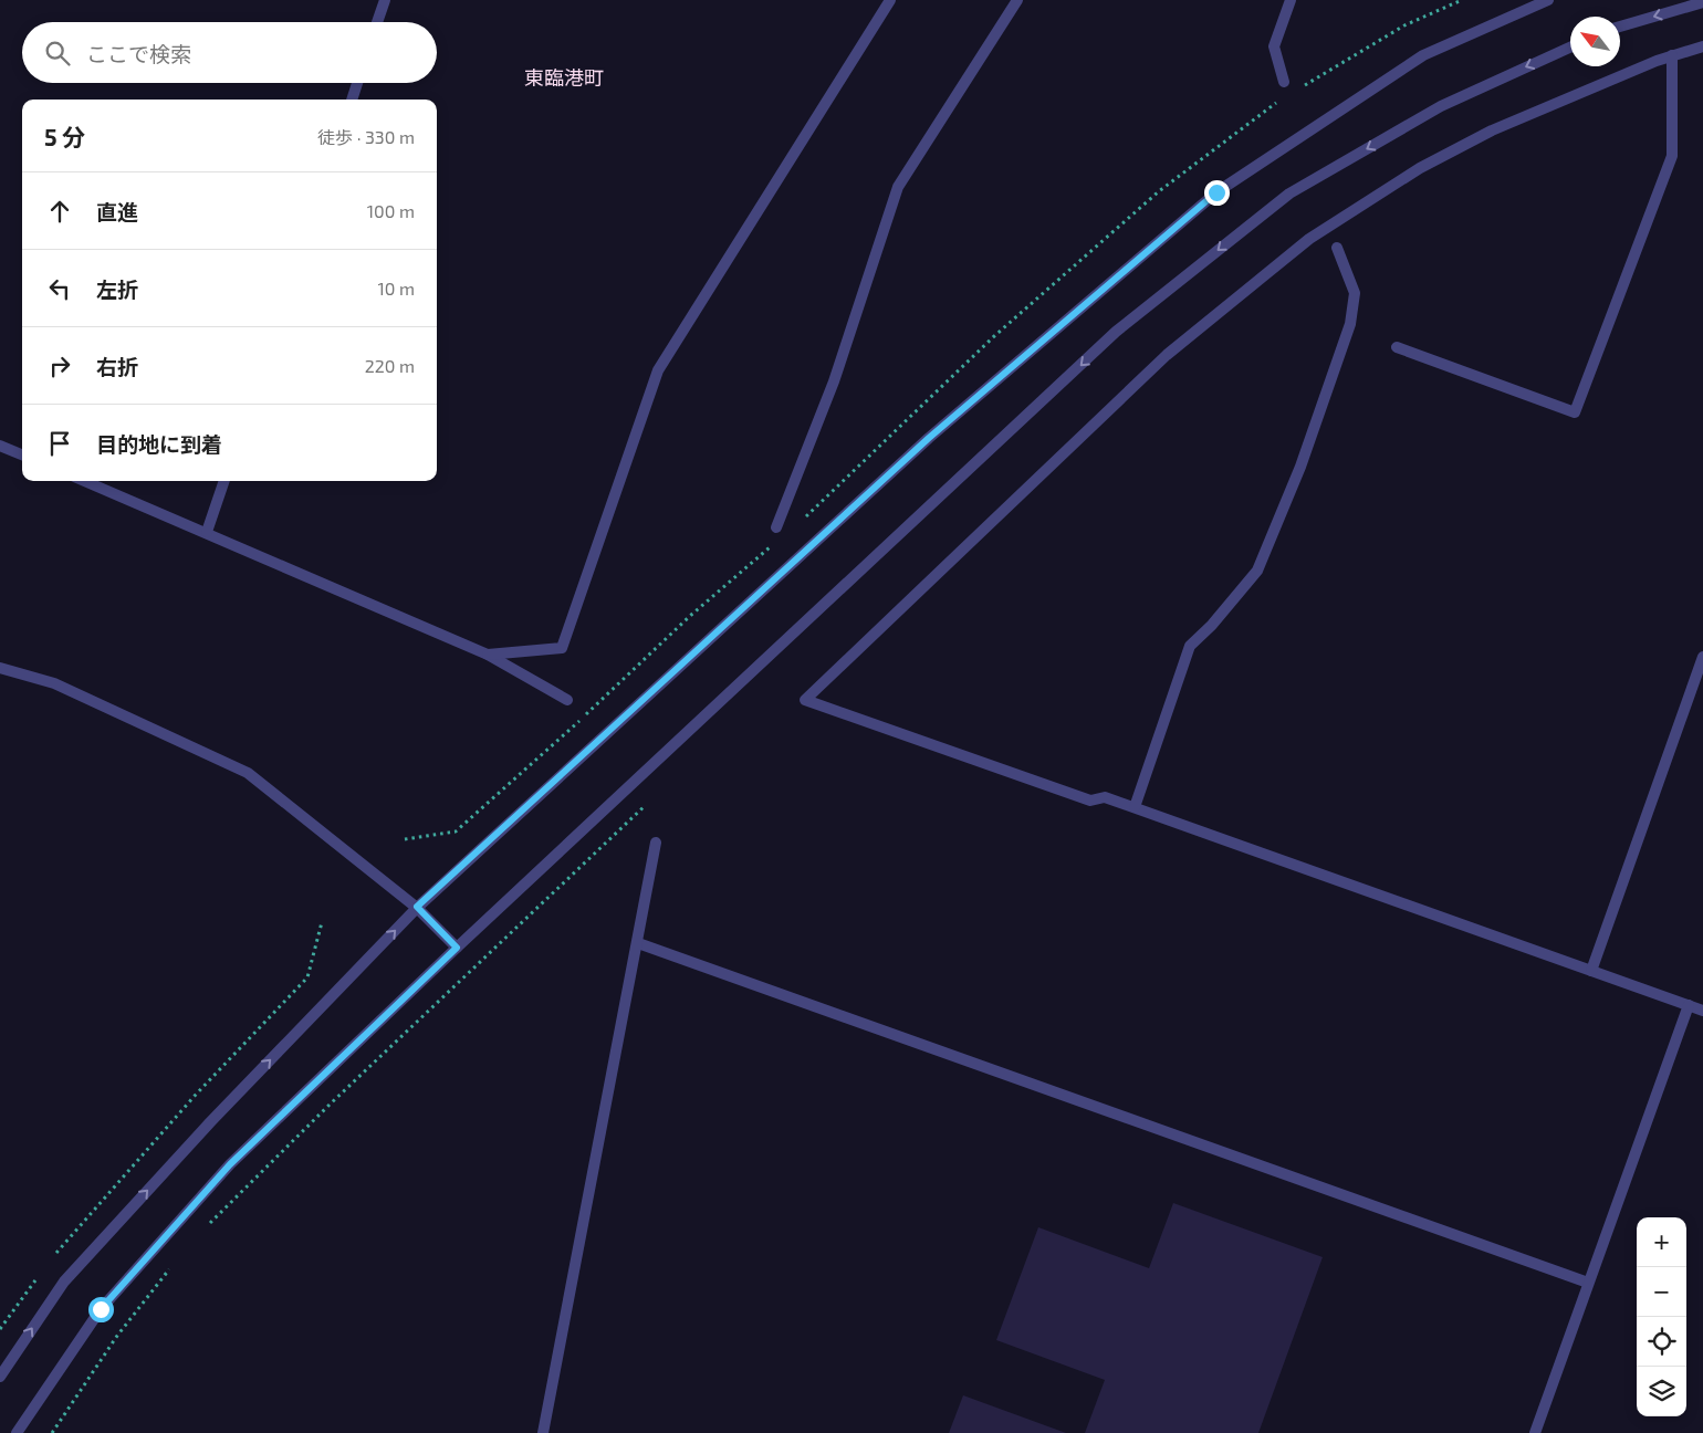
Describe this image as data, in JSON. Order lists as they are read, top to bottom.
{
  "districts": ["東臨港町"],
  "north": "top left",
  "page": {
    "search": "ここで検索",
    "heading": ["5 分", "徒歩 · 330 m"],
    "list": [
      ["直進", "100 m"],
      ["左折", "10 m"],
      ["右折", "220 m"],
      "目的地に到着"
    ],
    "map_buttons": ["+", "−"]
  }
}
